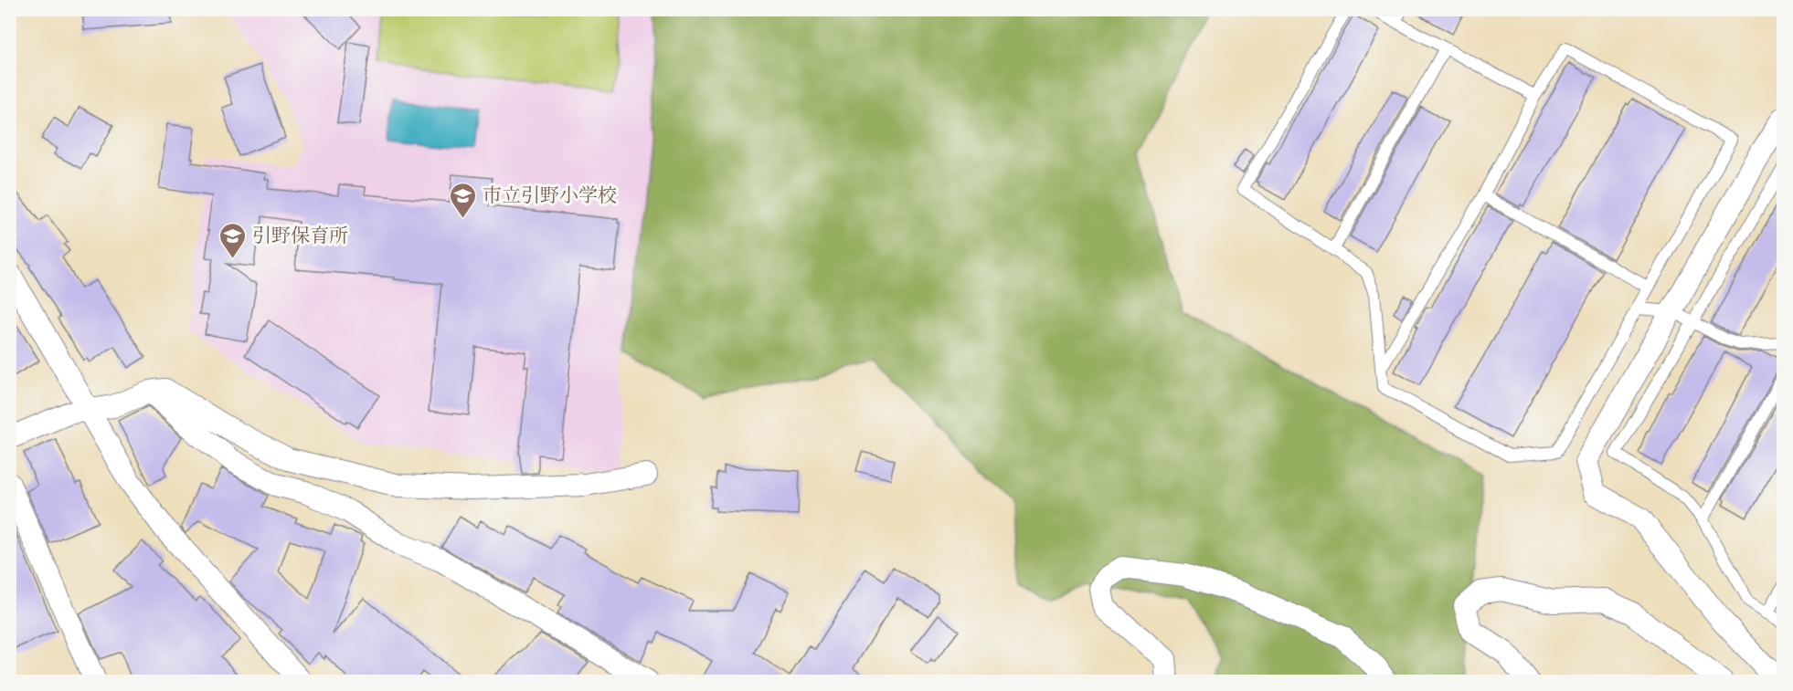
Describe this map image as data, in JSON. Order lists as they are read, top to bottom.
{
  "places": {
    "school or university": ["市立引野小学校", "引野保育所"]
  }
}
